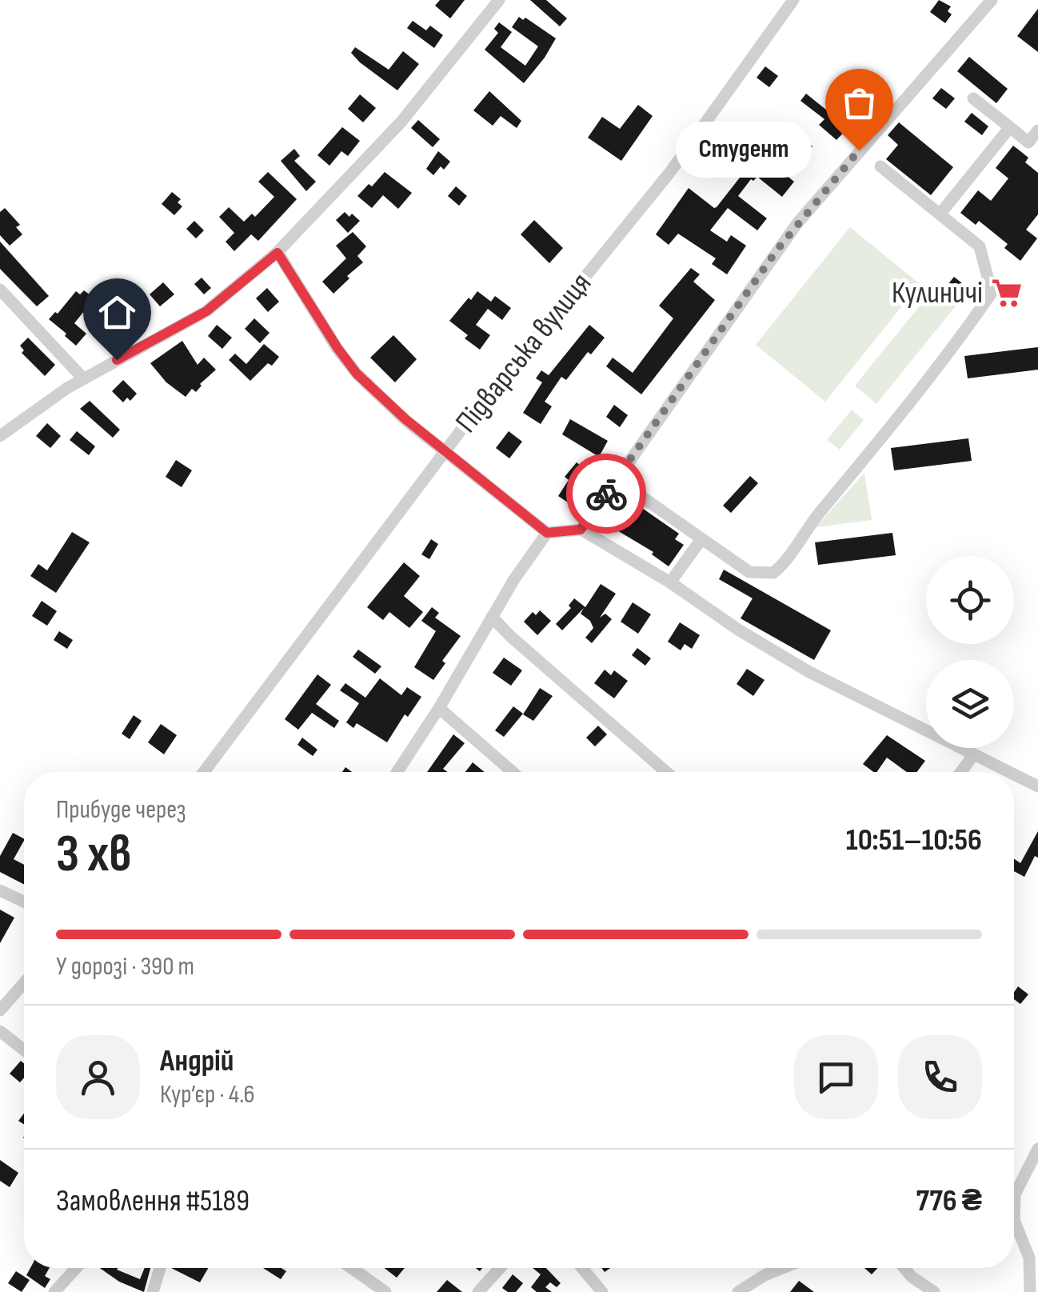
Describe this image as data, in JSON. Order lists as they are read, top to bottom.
{
  "streets": {
    "street": ["Підварська вулиця"]
  },
  "places": {
    "other": ["Студент"],
    "supermarket": ["Кулиничі"]
  },
  "page": {
    "bubble": "Студент",
    "heading": ["3 хв", "Прибуде через", "10:51–10:56"],
    "panel": [
      "Андрій",
      "Кур’єр · 4.6",
      "Замовлення #5189",
      "776 ₴"
    ],
    "bar": "У дорозі · 390 m"
  }
}
